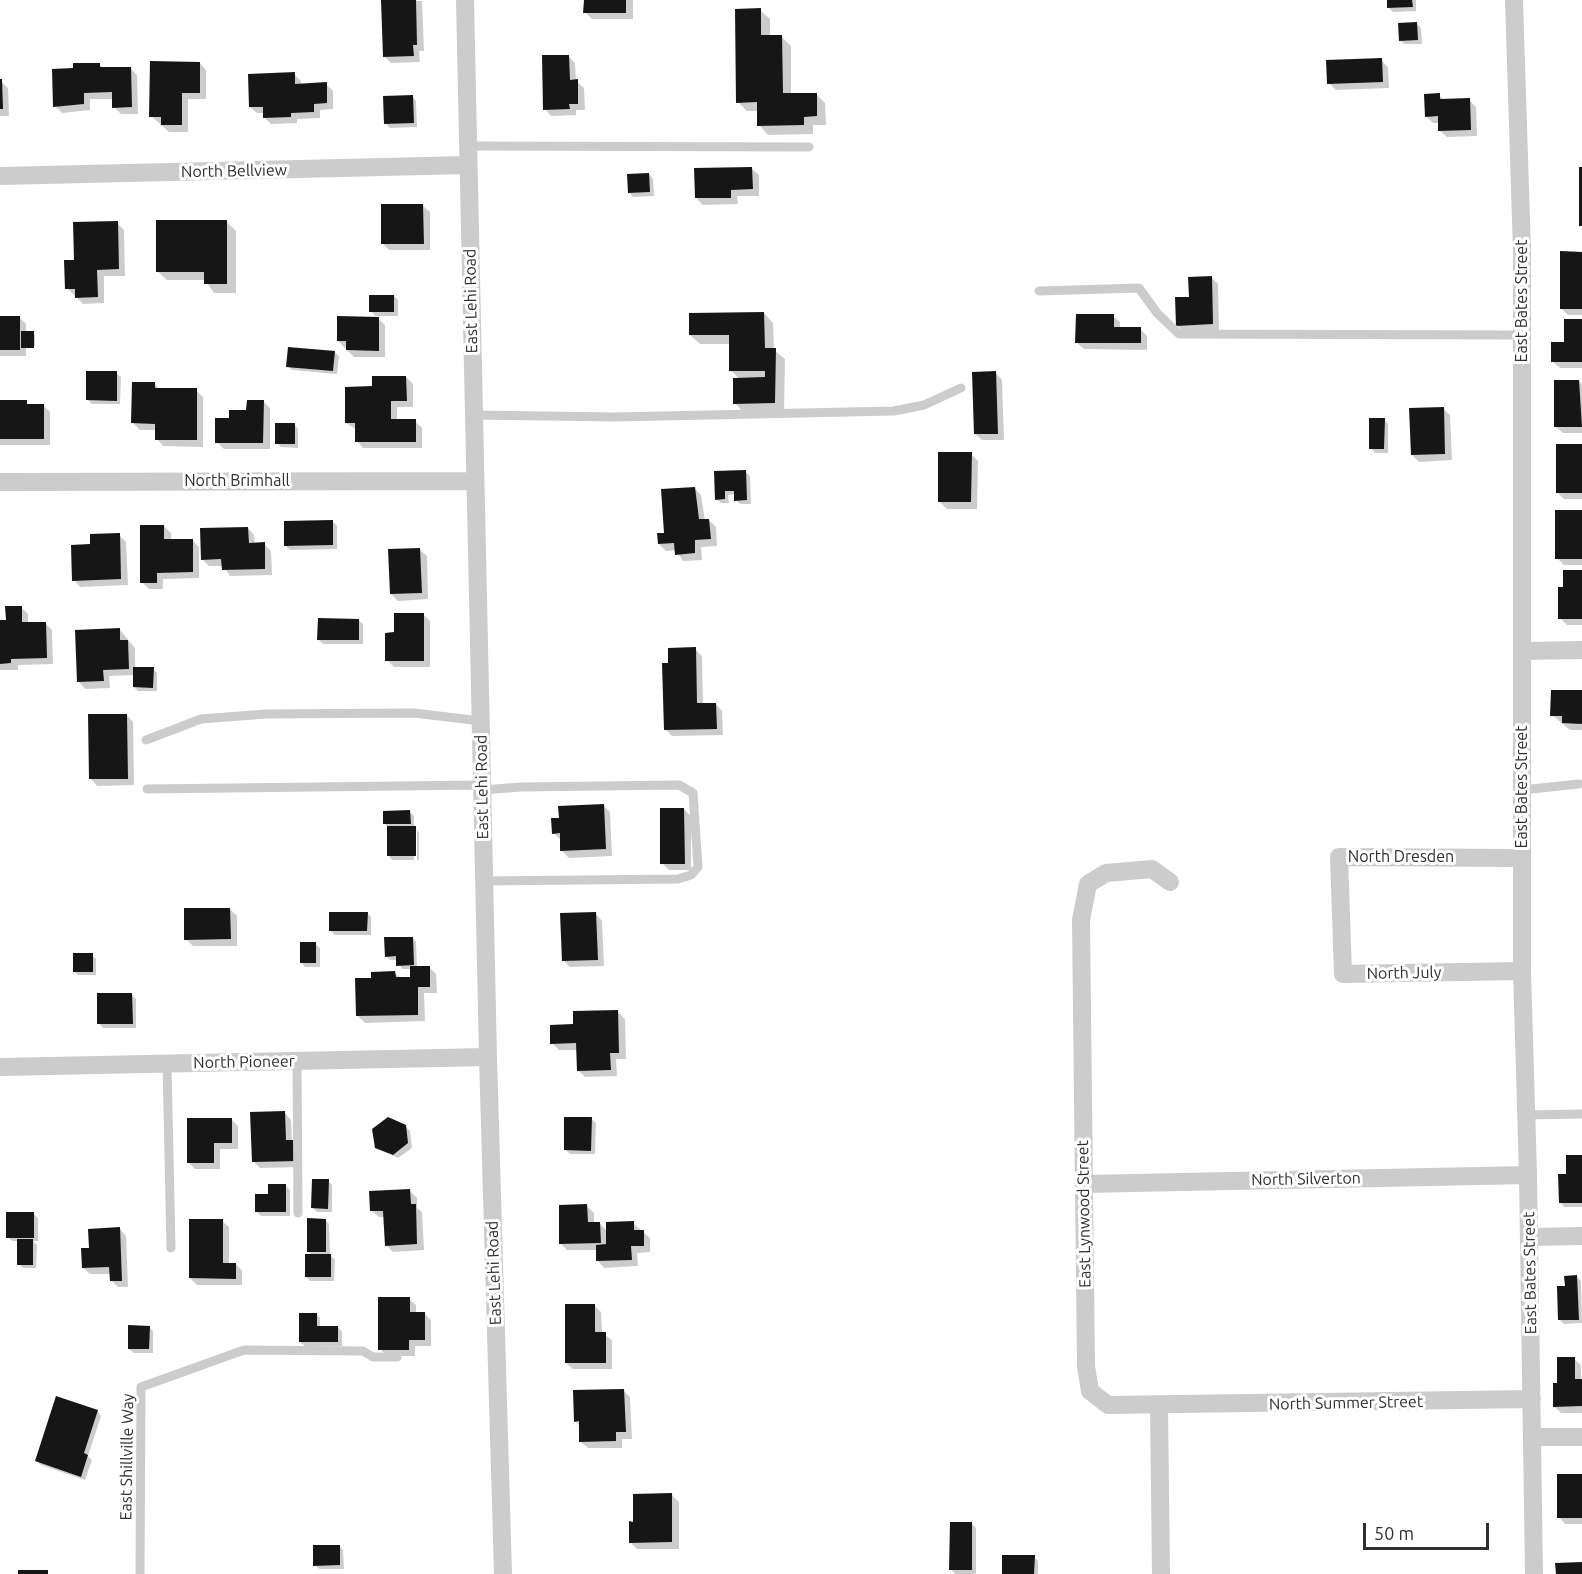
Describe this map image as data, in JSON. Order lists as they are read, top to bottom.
{
  "streets": {
    "street": [
      "North Bellview",
      "East Lehi Road",
      "East Bates Street",
      "North Brimhall",
      "North Dresden",
      "North July",
      "North Pioneer",
      "North Silverton",
      "East Lynwood Street",
      "North Summer Street"
    ],
    "lane": ["East Shillville Way"]
  },
  "crossings": [
    ["North Bellview", "East Lehi Road"],
    ["East Lehi Road", "North Brimhall"],
    ["East Lehi Road", "North Pioneer"],
    ["East Bates Street", "North Dresden"],
    ["East Bates Street", "North July"],
    ["East Bates Street", "North Silverton"],
    ["East Bates Street", "North Summer Street"],
    ["North Dresden", "North July"],
    ["North Silverton", "East Lynwood Street"],
    ["East Lynwood Street", "North Summer Street"]
  ],
  "scale_bar": "50 m"
}
